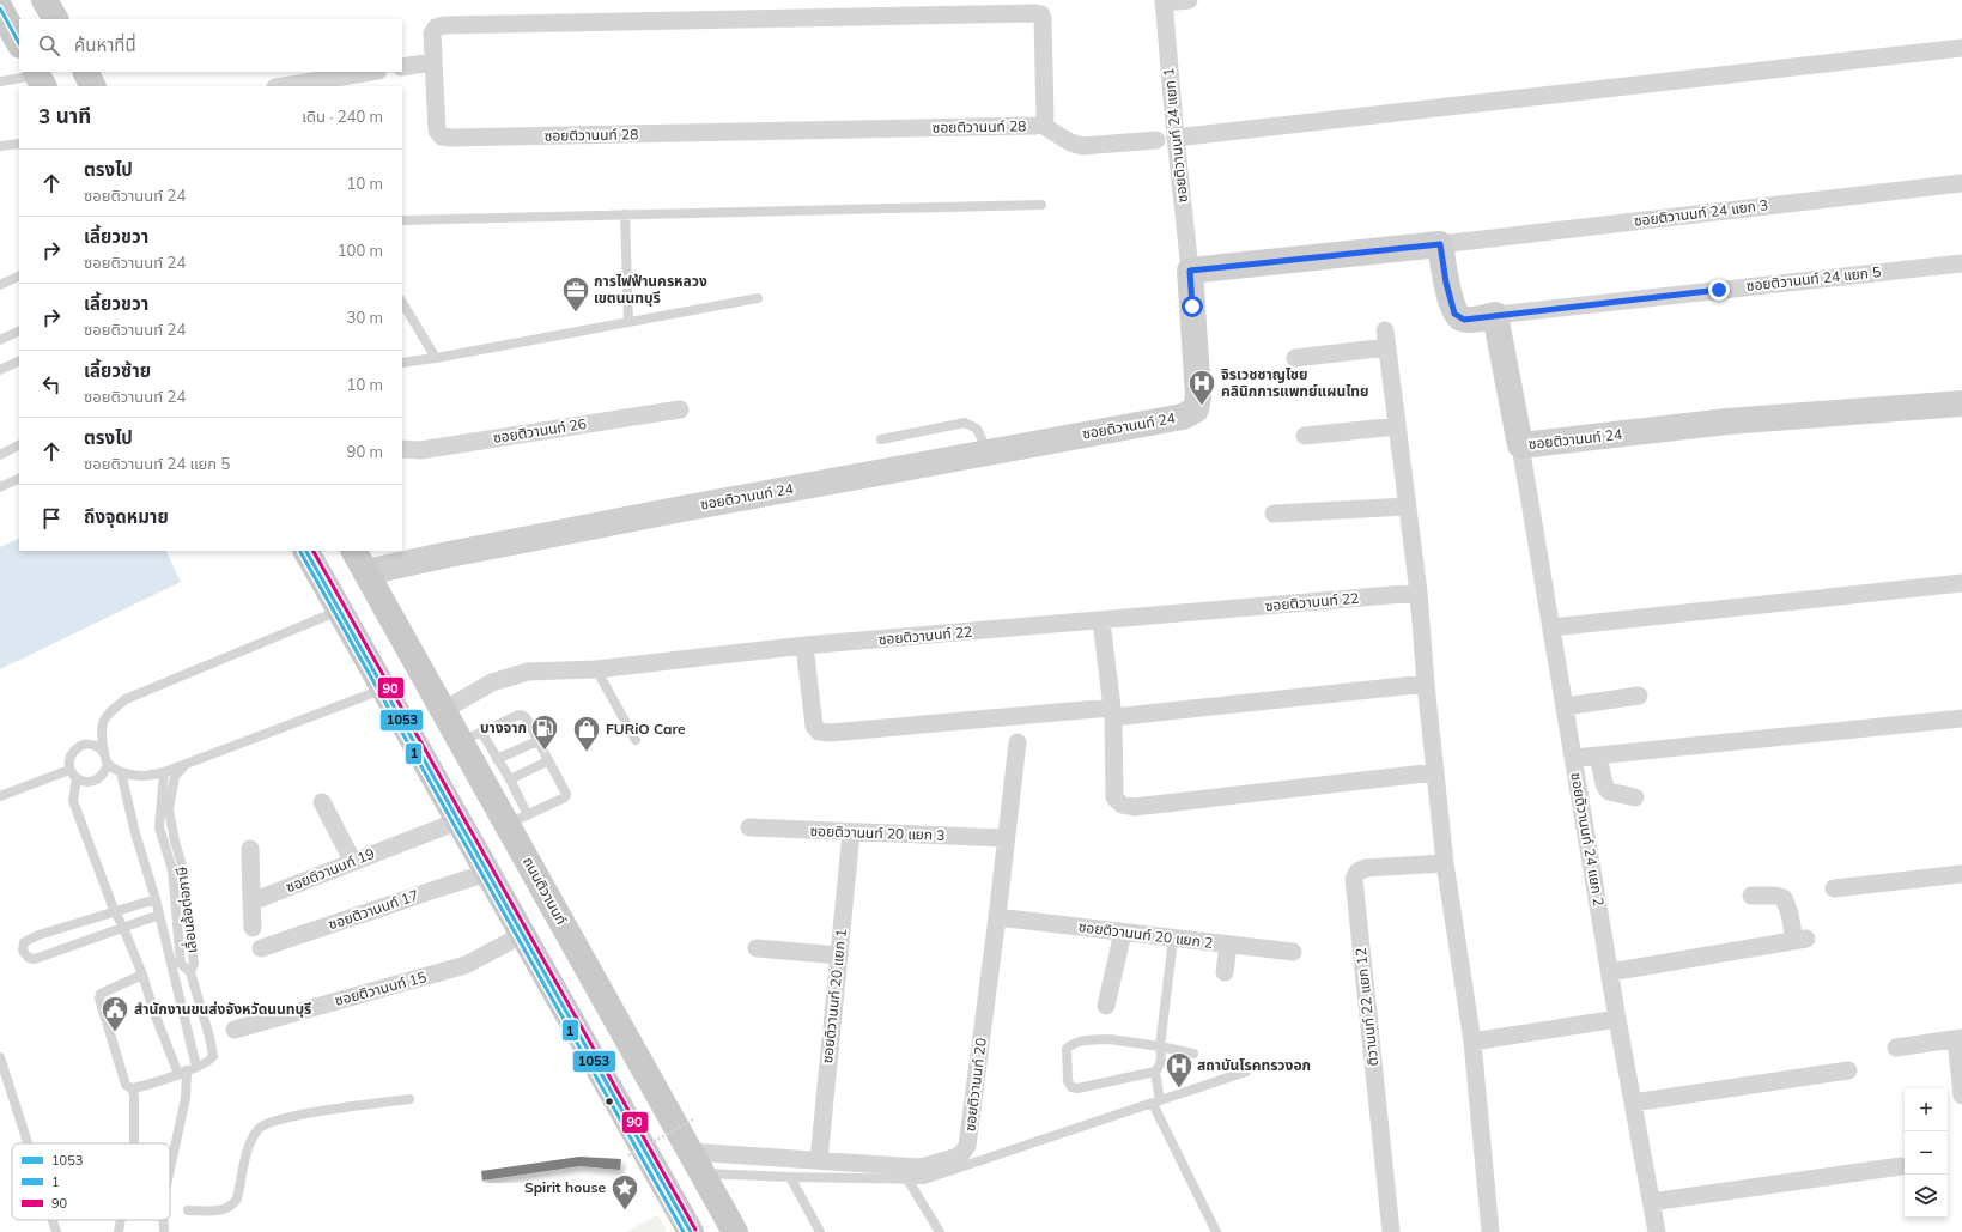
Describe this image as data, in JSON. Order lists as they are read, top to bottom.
{
  "streets": {
    "main road": ["ถนนติวานนท์"],
    "street": [
      "ซอยติวานนท์ 28",
      "ซอยติวานนท์ 24 แยก 1",
      "ซอยติวานนท์ 24 แยก 3",
      "ซอยติวานนท์ 24 แยก 5",
      "ซอยติวานนท์ 24",
      "ซอยติวานนท์ 26",
      "ซอยติวานนท์ 22",
      "ซอยติวานนท์ 20 แยก 3",
      "ซอยติวานนท์ 24 แยก 2",
      "ซอยติวานนท์ 19",
      "ซอยติวานนท์ 17",
      "ซอยติวานนท์ 20 แยก 2",
      "ซอยติวานนท์ 15",
      "ซอยติวานนท์ 20 แยก 1",
      "ติวานนท์ 22 แยก 12",
      "ซอยติวานนท์ 20"
    ],
    "lane": ["เลื่อนล้อต่อภาษี"]
  },
  "crossings": [
    ["ซอยติวานนท์ 24 แยก 1", "ซอยติวานนท์ 24"],
    ["ซอยติวานนท์ 24 แยก 5", "ซอยติวานนท์ 24"],
    ["ซอยติวานนท์ 24", "ซอยติวานนท์ 24 แยก 2"],
    ["ซอยติวานนท์ 24", "ถนนติวานนท์"],
    ["ซอยติวานนท์ 22", "ถนนติวานนท์"],
    ["ซอยติวานนท์ 20 แยก 3", "ซอยติวานนท์ 20 แยก 1"],
    ["ซอยติวานนท์ 20 แยก 3", "ซอยติวานนท์ 20"],
    ["ถนนติวานนท์", "ซอยติวานนท์ 20"],
    ["ซอยติวานนท์ 20 แยก 2", "ซอยติวานนท์ 20"],
    ["ซอยติวานนท์ 20 แยก 1", "ซอยติวานนท์ 20"]
  ],
  "places": {
    "office": ["การไฟฟ้านครหลวง เขตนนทบุรี"],
    "hospital": ["จิรเวชชาญไชย คลินิกการแพทย์แผนไทย", "สถาบันโรคทรวงอก"],
    "fuel station": ["บางจาก"],
    "shop": ["FURiO Care"],
    "public building": ["สำนักงานขนส่งจังหวัดนนทบุรี"],
    "place": ["Spirit house"]
  },
  "lines": ["transit line 1053", "transit line 90", "transit line 1"],
  "legend": ["1053", "1", "90"],
  "page": {
    "search": "ค้นหาที่นี่",
    "heading": ["3 นาที", "เดิน · 240 m"],
    "list": [
      ["ตรงไป", "ซอยติวานนท์ 24", "10 m"],
      ["เลี้ยวขวา", "ซอยติวานนท์ 24", "100 m"],
      ["เลี้ยวขวา", "ซอยติวานนท์ 24", "30 m"],
      ["เลี้ยวซ้าย", "ซอยติวานนท์ 24", "10 m"],
      ["ตรงไป", "ซอยติวานนท์ 24 แยก 5", "90 m"],
      "ถึงจุดหมาย"
    ],
    "map_buttons": ["+", "−"]
  }
}
